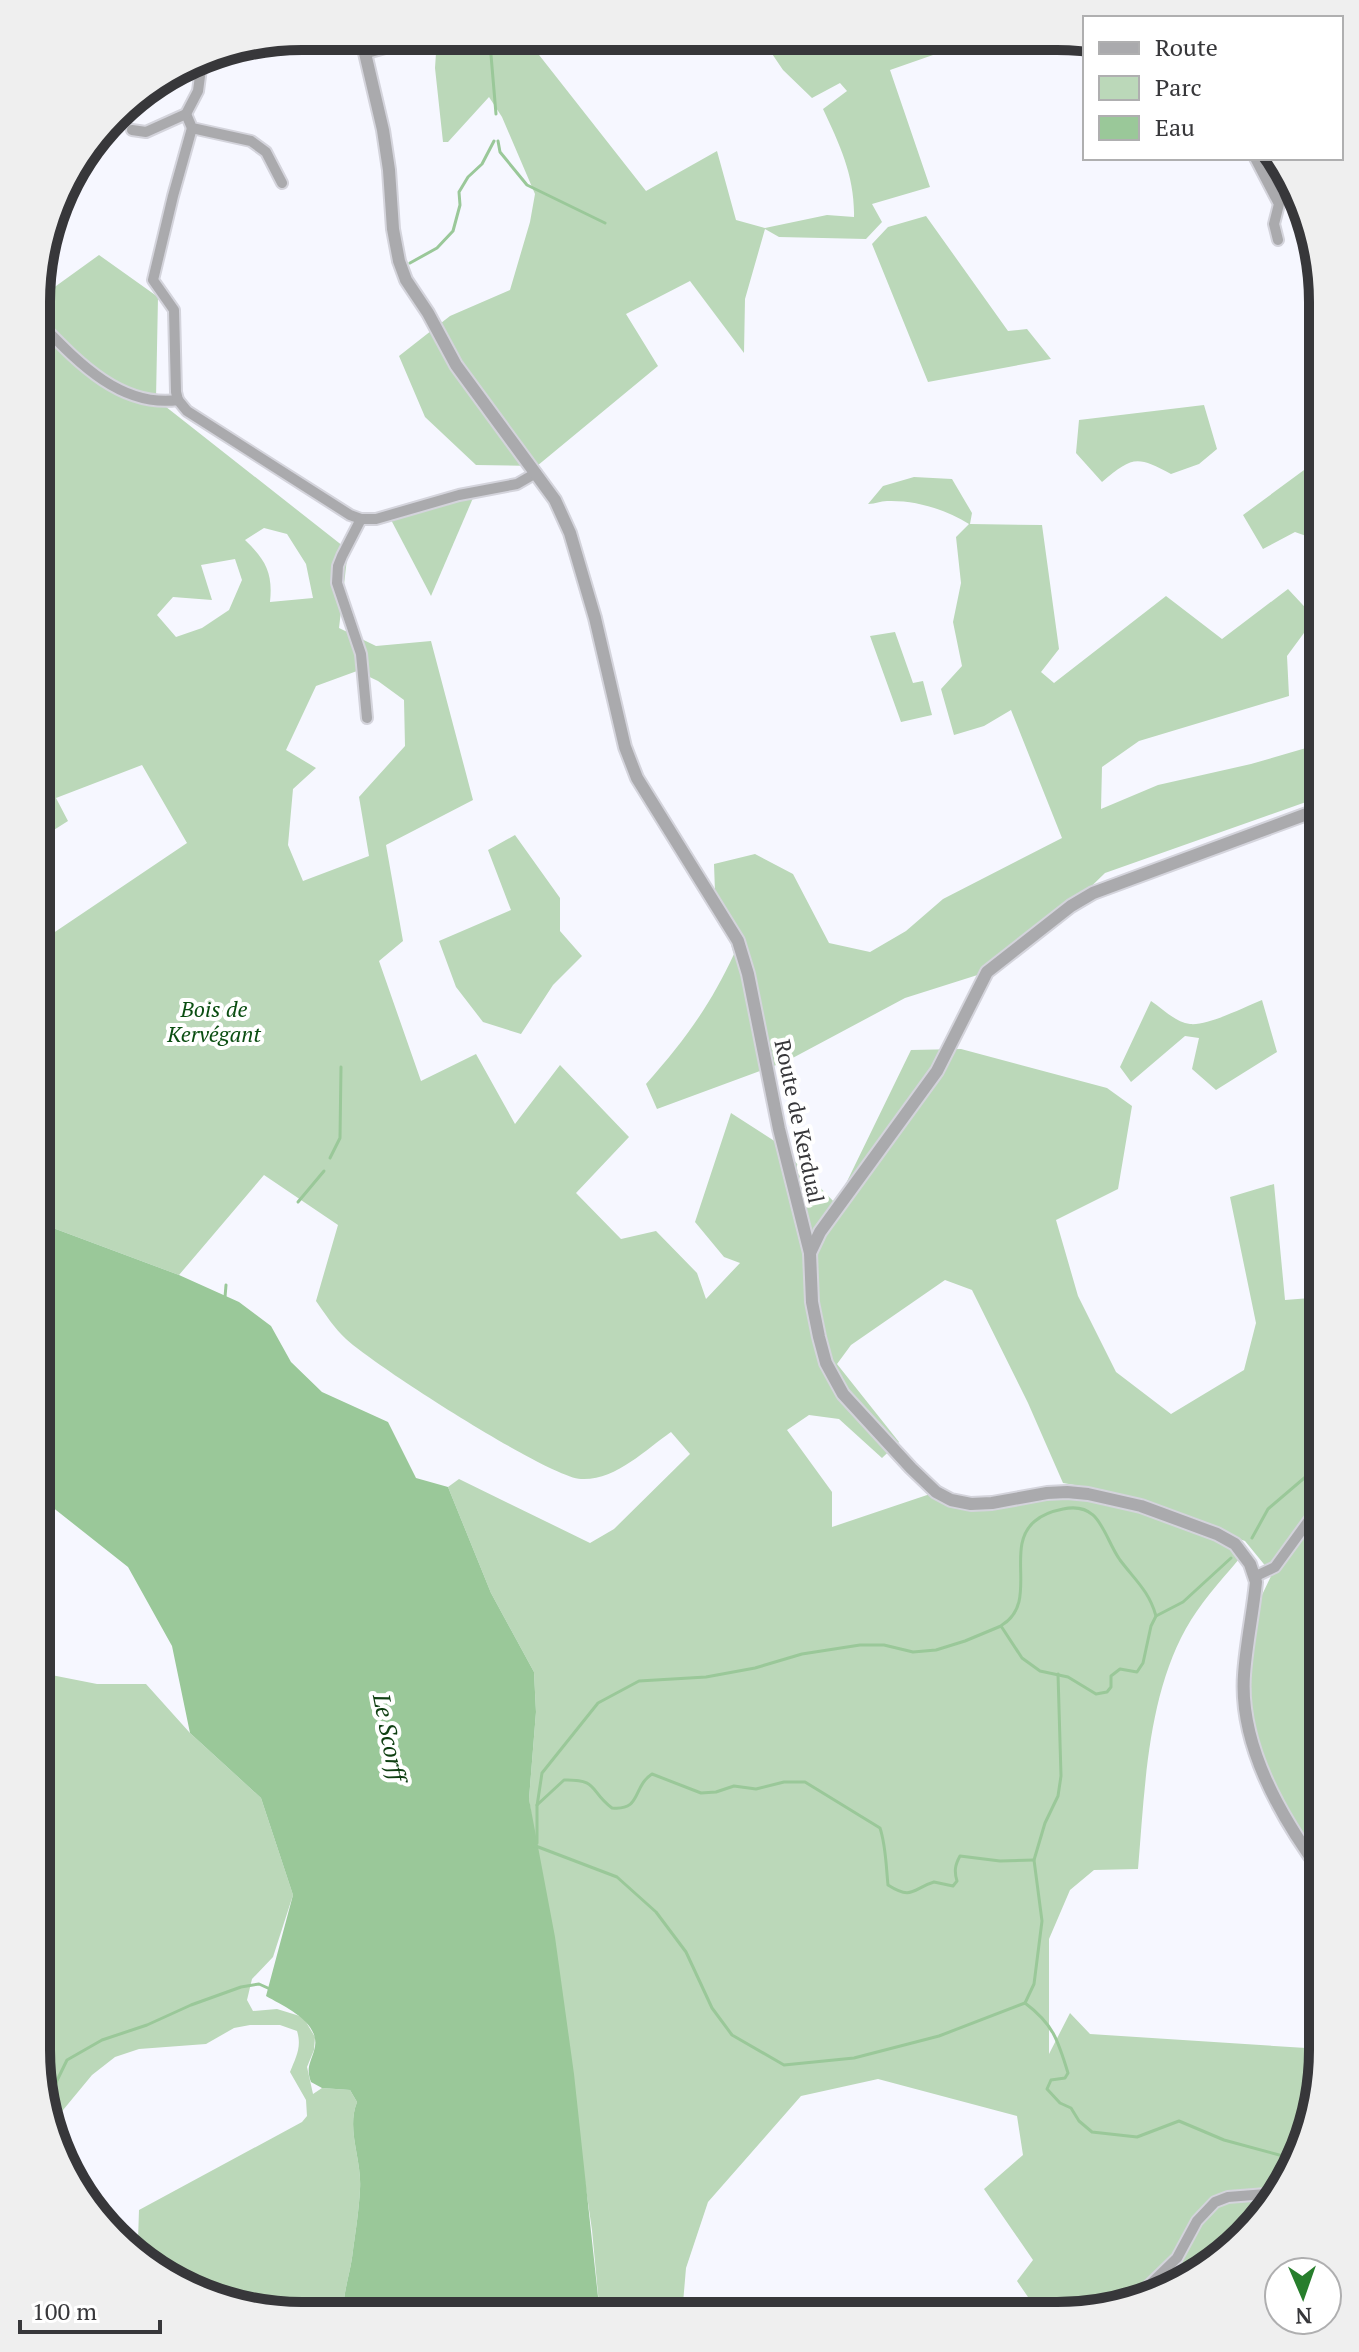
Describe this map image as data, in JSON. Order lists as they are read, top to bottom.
{
  "streets": {
    "street": ["Route de Kerdual"]
  },
  "water": ["Le Scorff"],
  "parks": ["Bois de Kervégant"],
  "legend": ["Route", "Parc", "Eau"],
  "scale_bar": "100 m",
  "north": "bottom"
}
